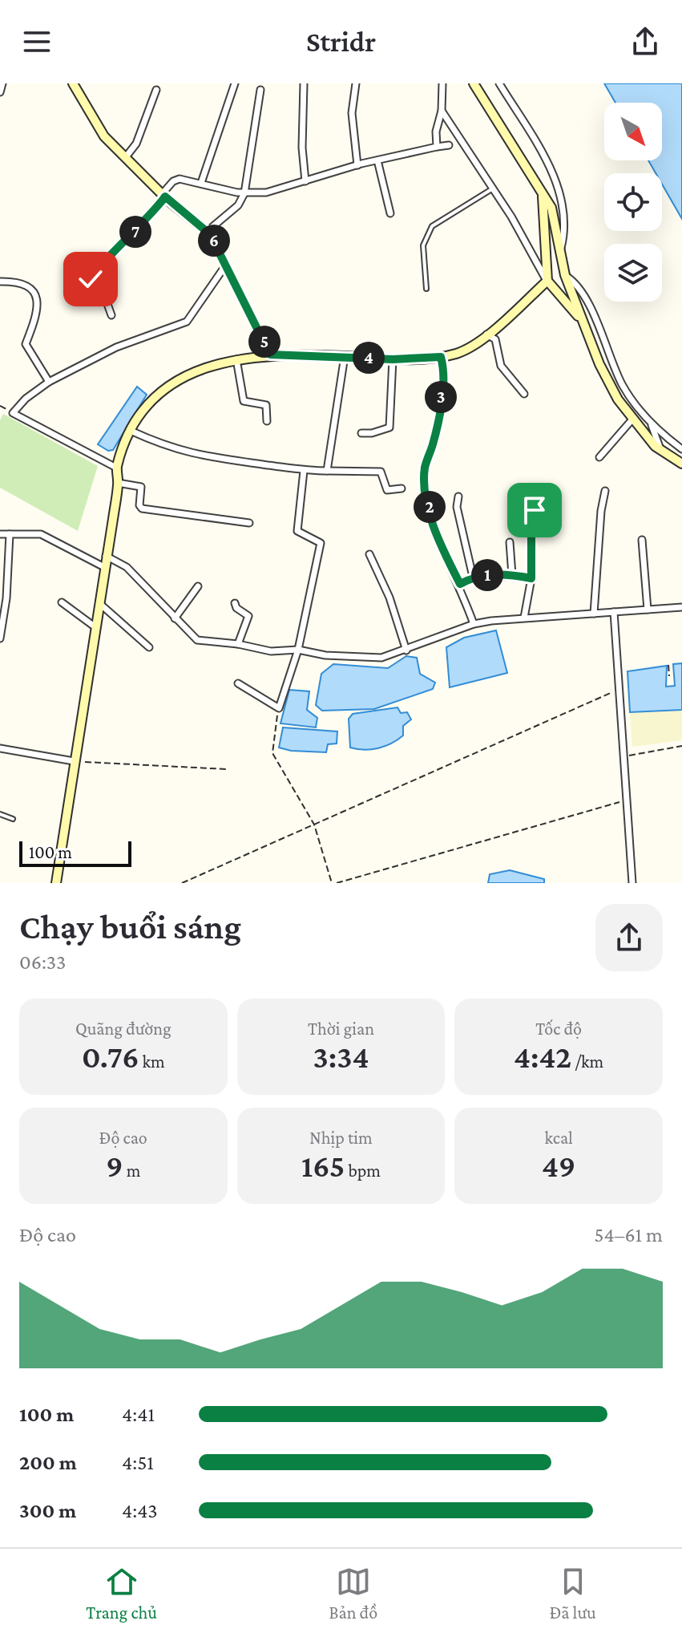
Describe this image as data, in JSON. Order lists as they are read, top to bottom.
{
  "scale_bar": "100 m",
  "north": "bottom right",
  "page": {
    "header": "Stridr",
    "pins": [
      "7",
      "6",
      "5",
      "4",
      "3",
      "2",
      "1"
    ],
    "scale": "100 m",
    "heading": ["Chạy buổi sáng", "06:33"],
    "stats": [
      ["Quãng đường", "0.76 km"],
      ["Thời gian", "3:34"],
      ["Tốc độ", "4:42 /km"],
      ["Độ cao", "9 m"],
      ["Nhịp tim", "165 bpm"],
      ["kcal", "49"]
    ],
    "chart": ["Độ cao", "54–61 m"],
    "list": [
      {
        "name": "100 m",
        "note": "4:41"
      },
      {
        "name": "200 m",
        "note": "4:51"
      },
      {
        "name": "300 m",
        "note": "4:43"
      }
    ],
    "tabs": ["Trang chủ", "Bản đồ", "Đã lưu"]
  }
}
